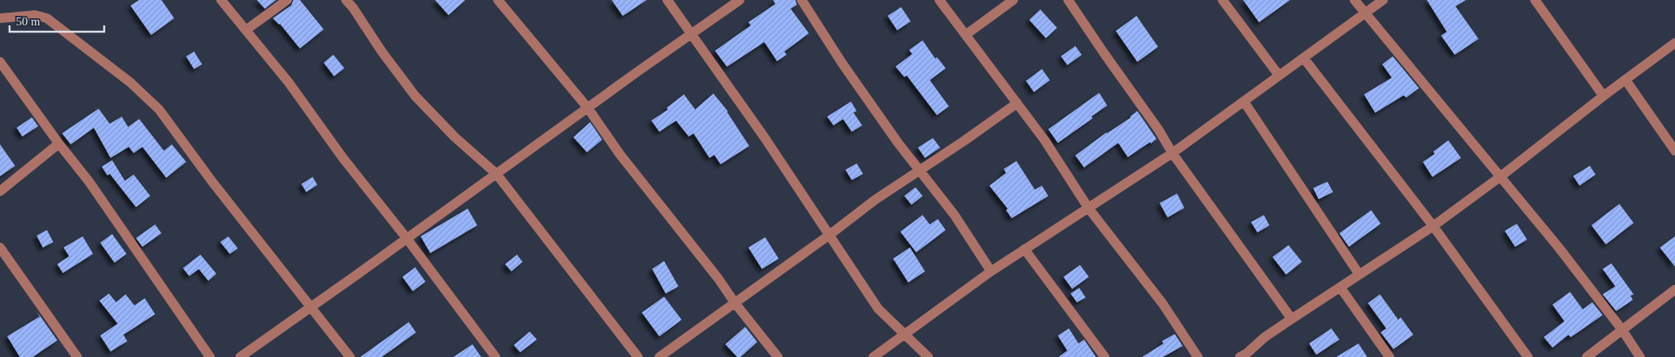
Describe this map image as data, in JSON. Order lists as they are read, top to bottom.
{
  "scale_bar": "50 m"
}
